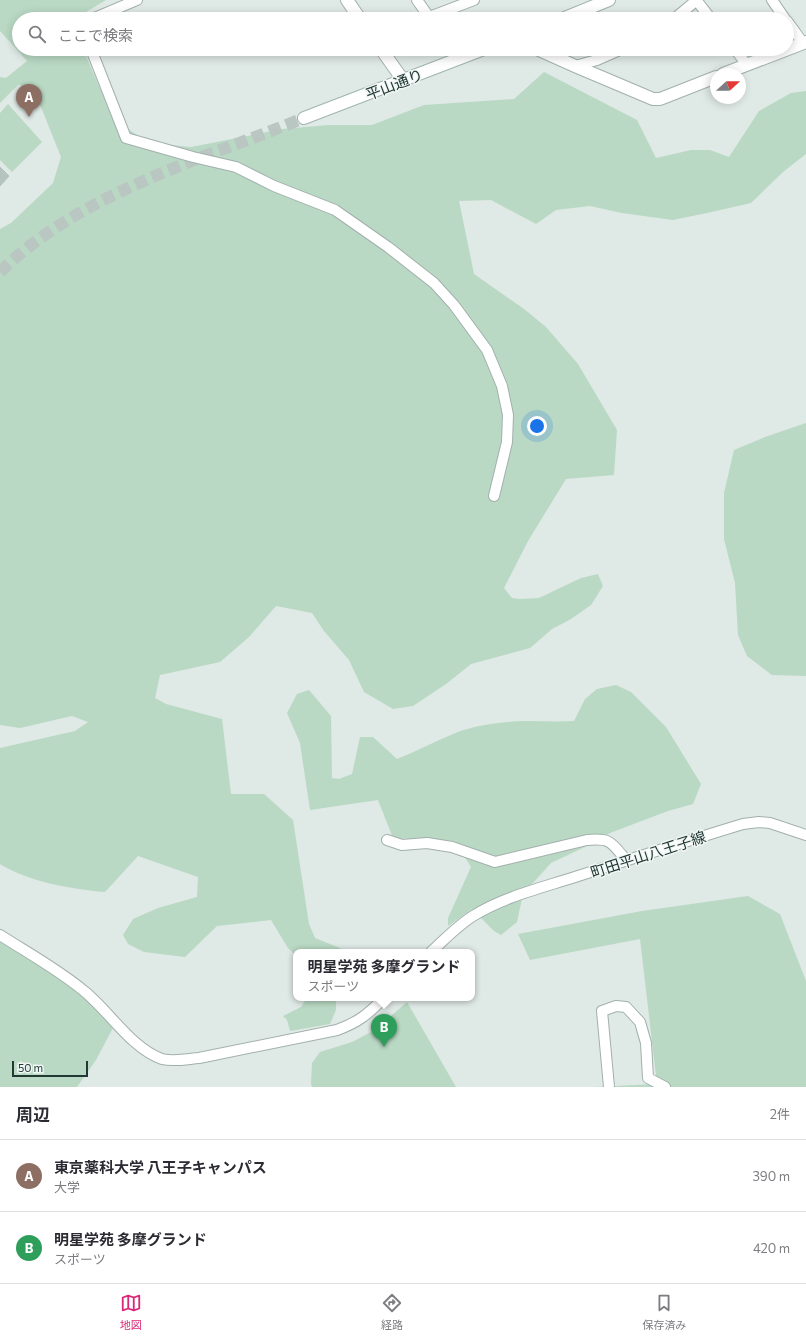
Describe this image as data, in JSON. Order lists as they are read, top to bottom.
{
  "streets": {
    "street": ["平山通り", "町田平山八王子線"]
  },
  "scale_bar": "50 m",
  "north": "right",
  "page": {
    "search": "ここで検索",
    "pins": ["A", "B"],
    "popup": ["明星学苑 多摩グランド", "スポーツ"],
    "scale": "50 m",
    "heading": ["周辺", "2件"],
    "list": [
      {
        "mark": "A",
        "name": "東京薬科大学 八王子キャンパス",
        "note": "大学",
        "value": "390 m"
      },
      {
        "mark": "B",
        "name": "明星学苑 多摩グランド",
        "note": "スポーツ",
        "value": "420 m"
      }
    ],
    "nav": ["地図", "経路", "保存済み"]
  }
}
